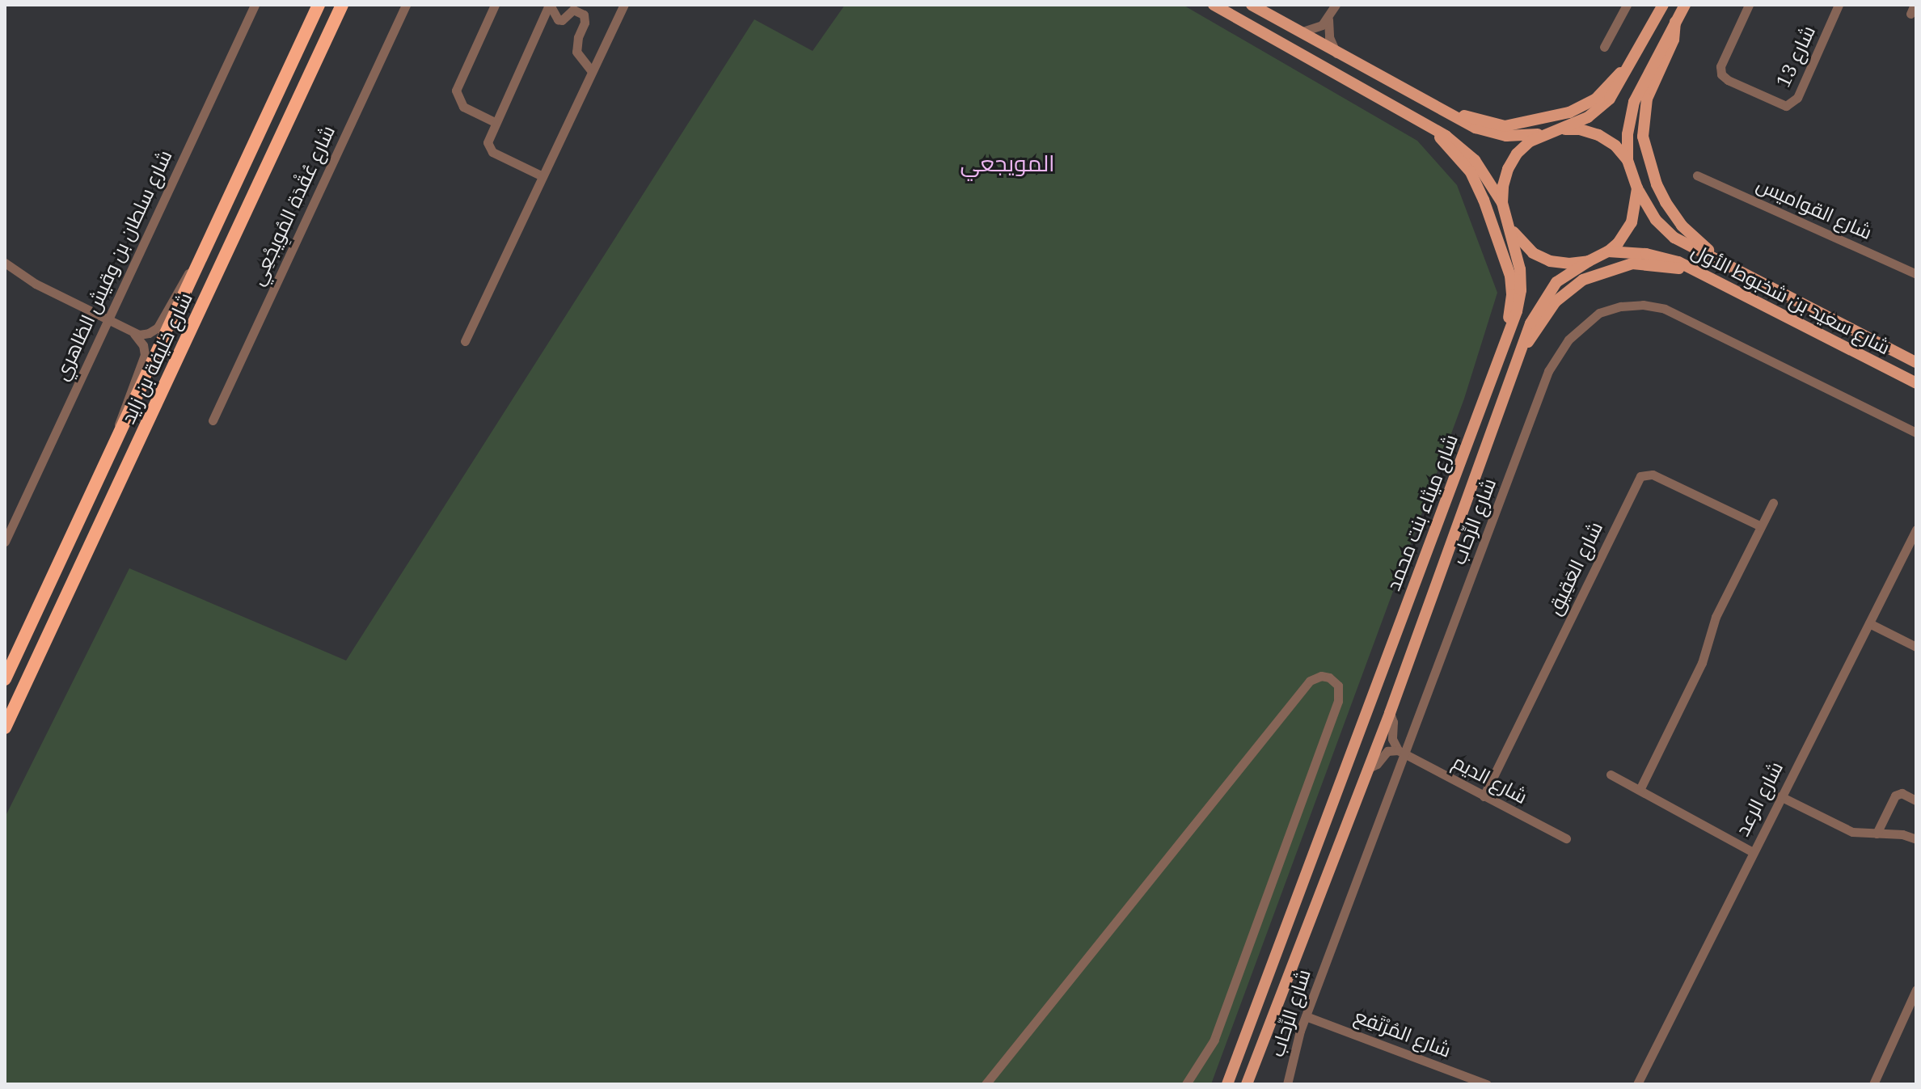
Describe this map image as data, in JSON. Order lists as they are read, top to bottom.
{
  "streets": {
    "highway": ["شارع خليفة بن زايد"],
    "main road": ["شارع سعيد بن شخبوط الأول", "شارع ميثاء بنت محمد"],
    "street": [
      "شارع 13",
      "شارع عُقْدَة المُوِيجْعِي",
      "شارع القواميس",
      "شارع سلطان بن وقيش الظاهري",
      "شارع الرِّحاب",
      "شارع العَقِيق",
      "شارع الديم",
      "شارع الرعد",
      "شارع المُرْتَفِع"
    ]
  },
  "crossings": [
    ["شارع سعيد بن شخبوط الأول", "شارع ميثاء بنت محمد"],
    ["شارع الرِّحاب", "شارع الديم"],
    ["شارع الرِّحاب", "شارع المُرْتَفِع"],
    ["شارع العَقِيق", "شارع الديم"]
  ],
  "districts": ["المويجعي"]
}
